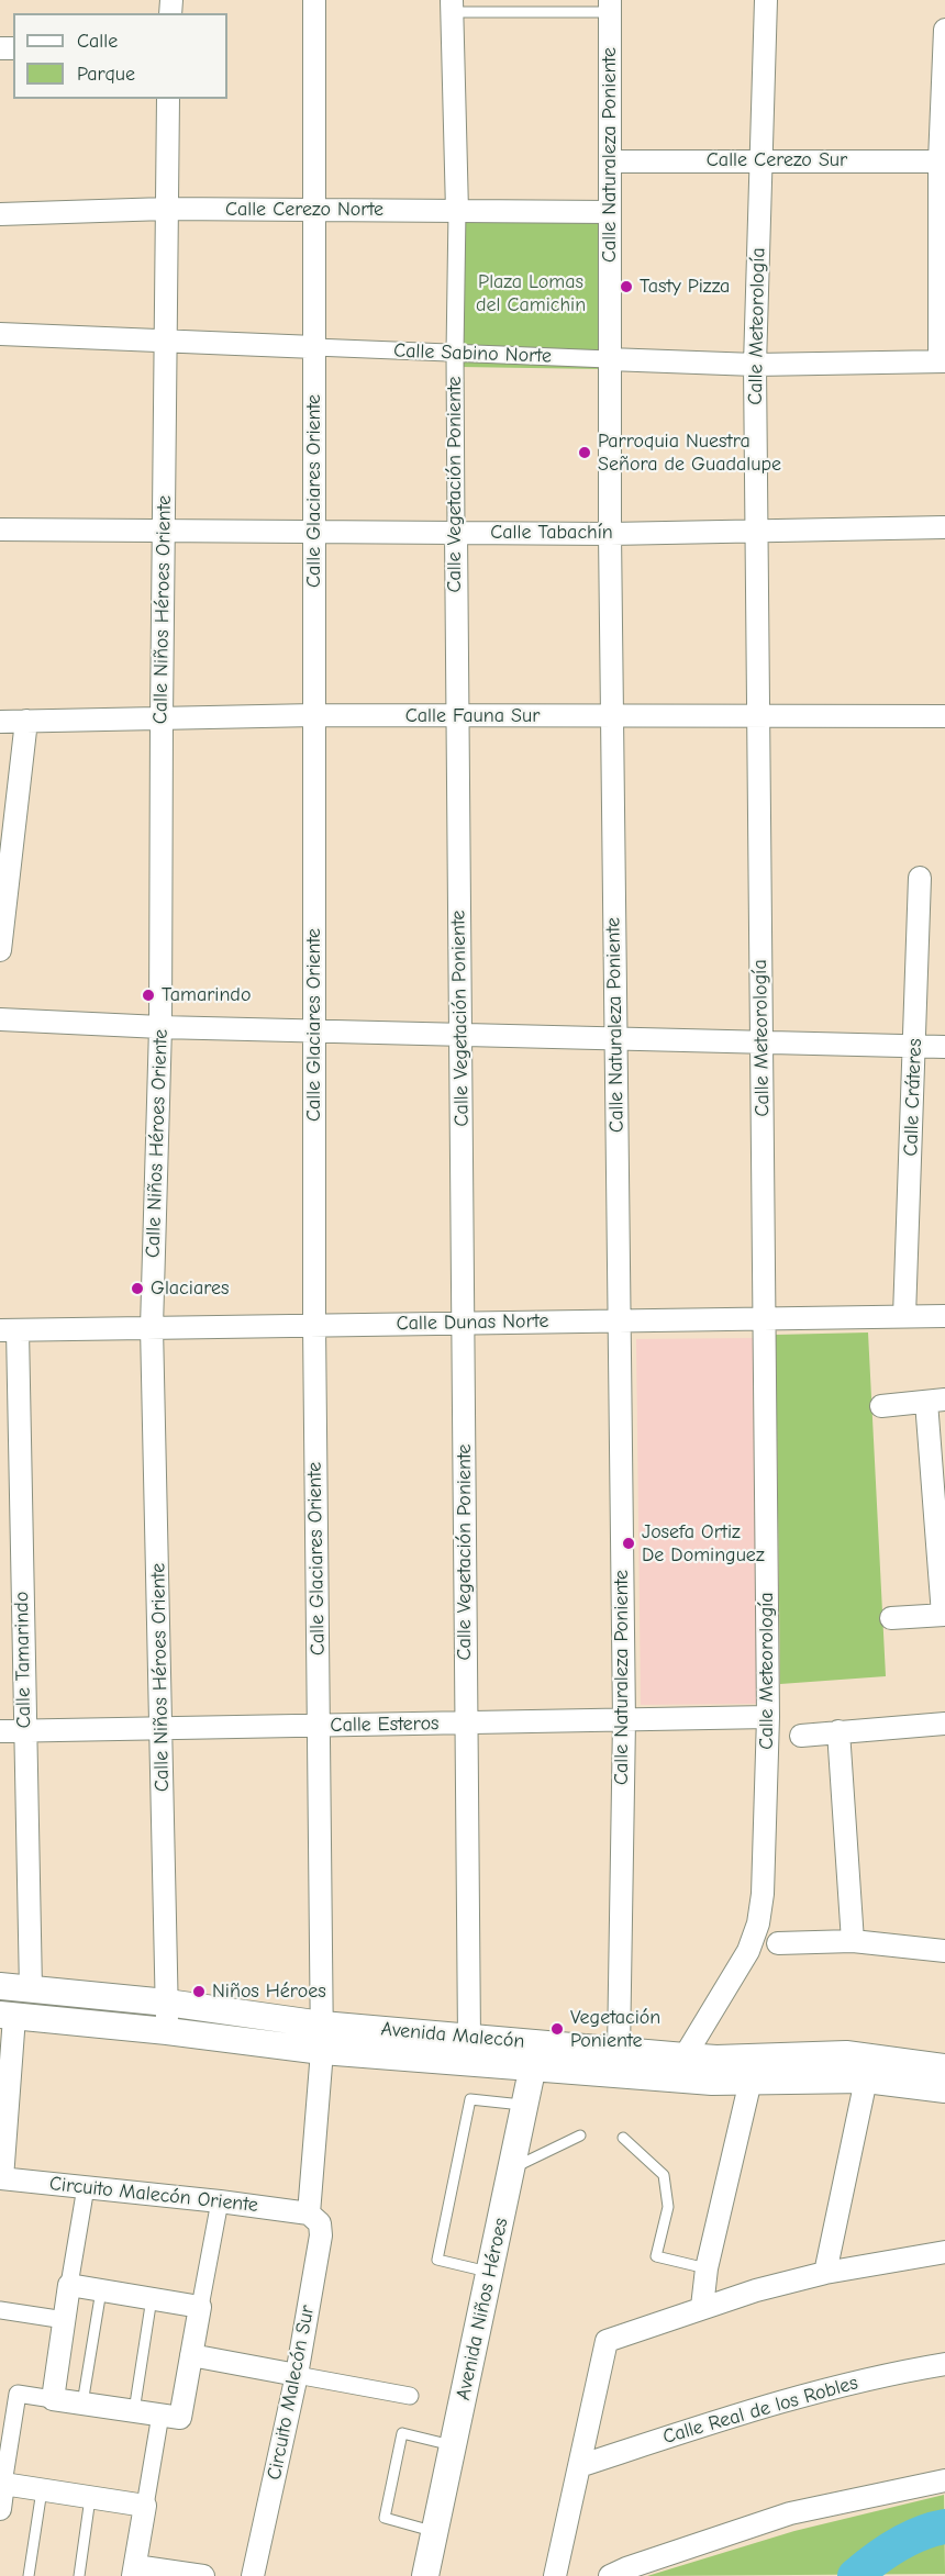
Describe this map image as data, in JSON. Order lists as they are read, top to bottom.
{
  "streets": {
    "street": [
      "Calle Naturaleza Poniente",
      "Calle Cerezo Sur",
      "Calle Cerezo Norte",
      "Calle Meteorología",
      "Calle Sabino Norte",
      "Calle Vegetación Poniente",
      "Calle Glaciares Oriente",
      "Calle Tabachín",
      "Calle Niños Héroes Oriente",
      "Calle Fauna Sur",
      "Calle Cráteres",
      "Calle Dunas Norte",
      "Calle Tamarindo",
      "Calle Esteros",
      "Avenida Malecón",
      "Circuito Malecón Oriente",
      "Avenida Niños Héroes",
      "Circuito Malecón Sur",
      "Calle Real de los Robles"
    ]
  },
  "crossings": [
    ["Calle Naturaleza Poniente", "Calle Cerezo Sur"],
    ["Calle Naturaleza Poniente", "Calle Cerezo Norte"],
    ["Calle Naturaleza Poniente", "Calle Sabino Norte"],
    ["Calle Naturaleza Poniente", "Calle Tabachín"],
    ["Calle Naturaleza Poniente", "Calle Fauna Sur"],
    ["Calle Naturaleza Poniente", "Calle Dunas Norte"],
    ["Calle Naturaleza Poniente", "Calle Esteros"],
    ["Calle Naturaleza Poniente", "Avenida Malecón"],
    ["Calle Cerezo Sur", "Calle Meteorología"],
    ["Calle Cerezo Norte", "Calle Vegetación Poniente"],
    ["Calle Cerezo Norte", "Calle Glaciares Oriente"],
    ["Calle Cerezo Norte", "Calle Niños Héroes Oriente"],
    ["Calle Meteorología", "Calle Sabino Norte"],
    ["Calle Meteorología", "Calle Tabachín"],
    ["Calle Meteorología", "Calle Fauna Sur"],
    ["Calle Meteorología", "Calle Dunas Norte"],
    ["Calle Meteorología", "Calle Esteros"],
    ["Calle Meteorología", "Avenida Malecón"],
    ["Calle Sabino Norte", "Calle Vegetación Poniente"],
    ["Calle Sabino Norte", "Calle Glaciares Oriente"],
    ["Calle Sabino Norte", "Calle Niños Héroes Oriente"],
    ["Calle Vegetación Poniente", "Calle Tabachín"],
    ["Calle Vegetación Poniente", "Calle Fauna Sur"],
    ["Calle Vegetación Poniente", "Calle Dunas Norte"],
    ["Calle Vegetación Poniente", "Calle Esteros"],
    ["Calle Vegetación Poniente", "Avenida Malecón"],
    ["Calle Glaciares Oriente", "Calle Tabachín"],
    ["Calle Glaciares Oriente", "Calle Fauna Sur"],
    ["Calle Glaciares Oriente", "Calle Dunas Norte"],
    ["Calle Glaciares Oriente", "Calle Esteros"],
    ["Calle Glaciares Oriente", "Avenida Malecón"],
    ["Calle Glaciares Oriente", "Circuito Malecón Oriente"],
    ["Calle Glaciares Oriente", "Circuito Malecón Sur"],
    ["Calle Tabachín", "Calle Niños Héroes Oriente"],
    ["Calle Niños Héroes Oriente", "Calle Fauna Sur"],
    ["Calle Niños Héroes Oriente", "Calle Dunas Norte"],
    ["Calle Niños Héroes Oriente", "Calle Esteros"],
    ["Calle Niños Héroes Oriente", "Avenida Malecón"],
    ["Calle Cráteres", "Calle Dunas Norte"],
    ["Calle Dunas Norte", "Calle Tamarindo"],
    ["Calle Tamarindo", "Calle Esteros"],
    ["Calle Tamarindo", "Avenida Malecón"],
    ["Avenida Malecón", "Avenida Niños Héroes"],
    ["Circuito Malecón Oriente", "Circuito Malecón Sur"]
  ],
  "parks": ["Plaza Lomas del Camichin"],
  "places": [
    "Tasty Pizza",
    "Parroquia Nuestra Señora de Guadalupe",
    "Tamarindo",
    "Glaciares",
    "Josefa Ortiz De Dominguez",
    "Niños Héroes",
    "Vegetación Poniente"
  ],
  "legend": ["Calle", "Parque"]
}
